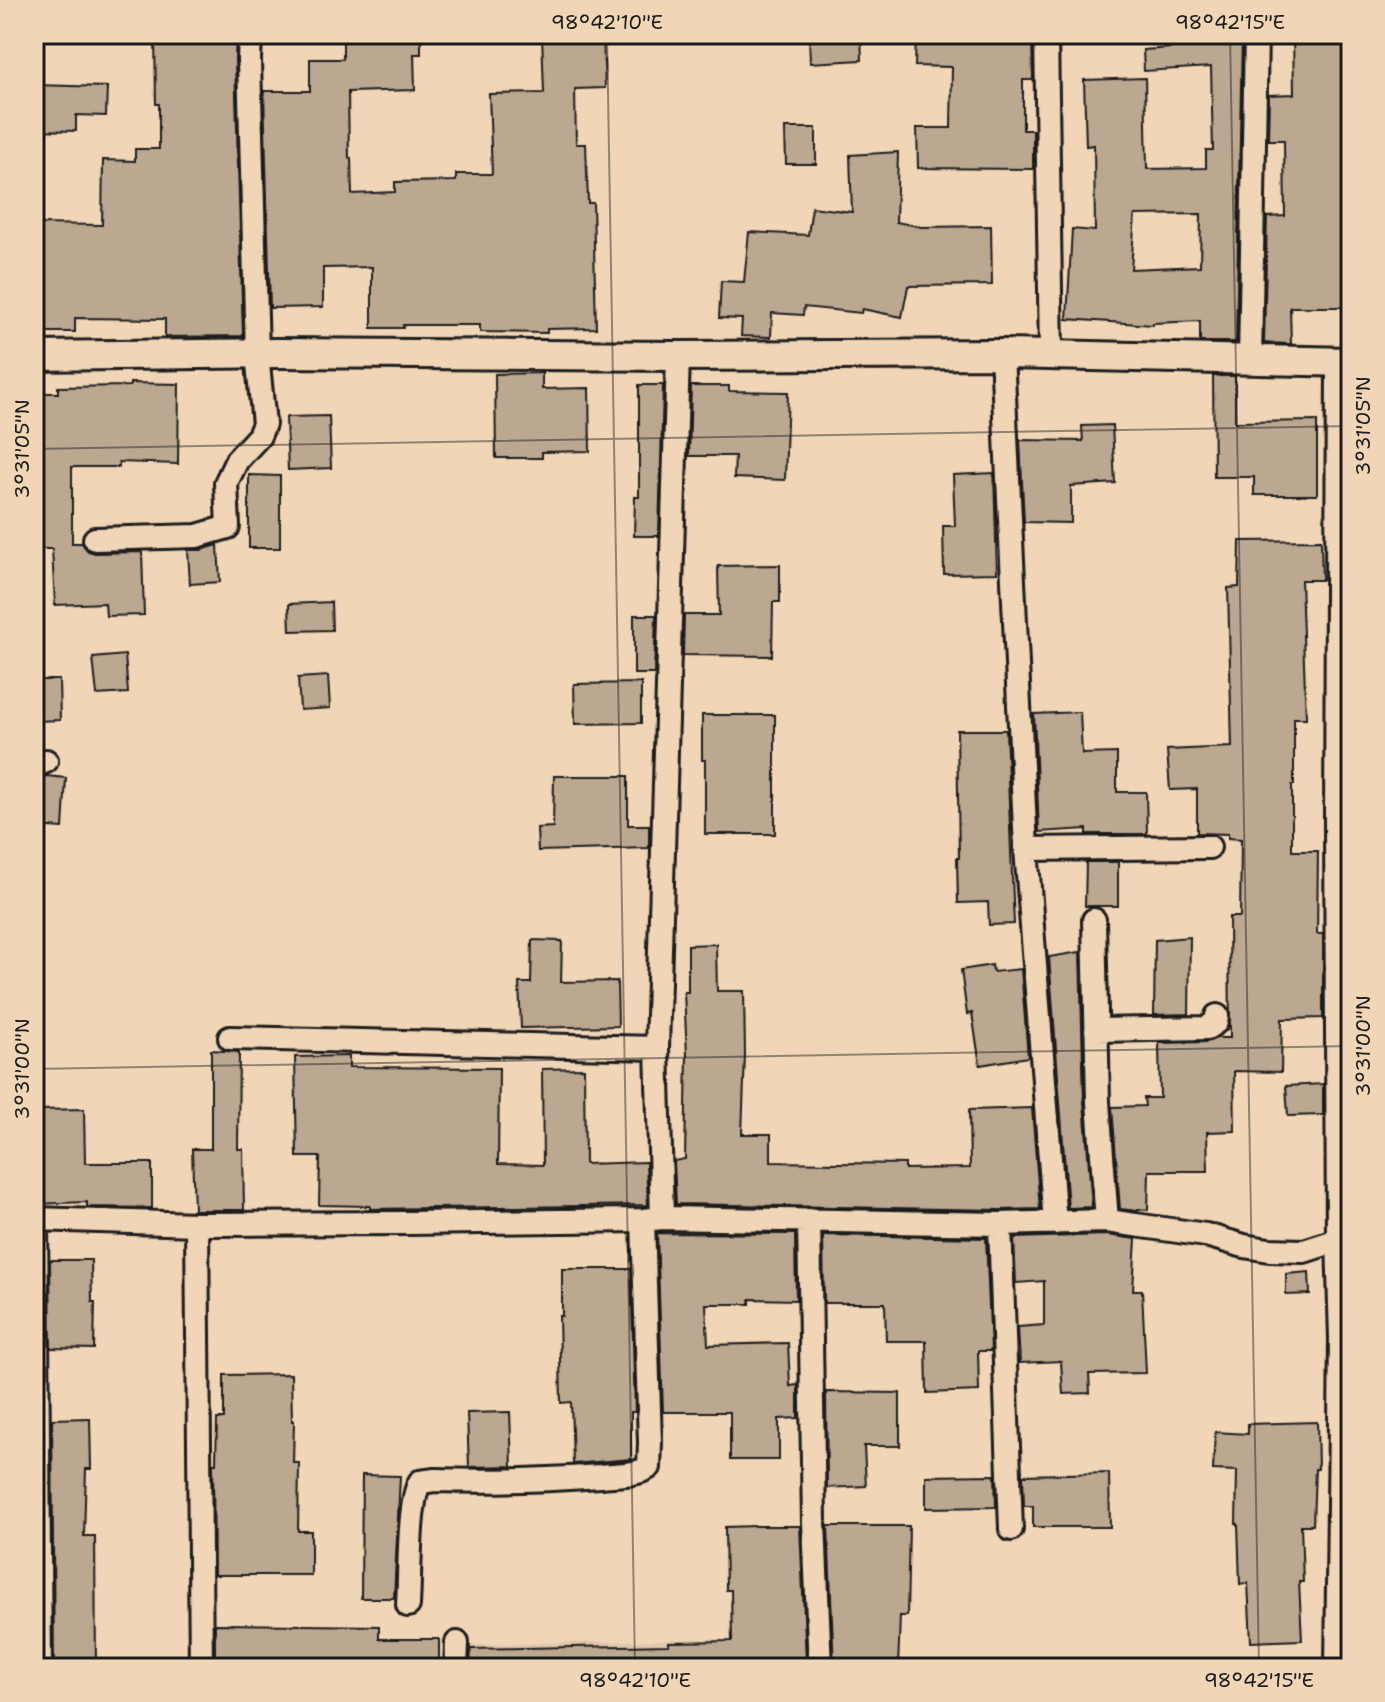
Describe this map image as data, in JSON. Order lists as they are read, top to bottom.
{
  "coordinates": [
    "98°42'10\"E",
    "98°42'15\"E",
    "3°31'05\"N",
    "3°31'00\"N"
  ]
}
